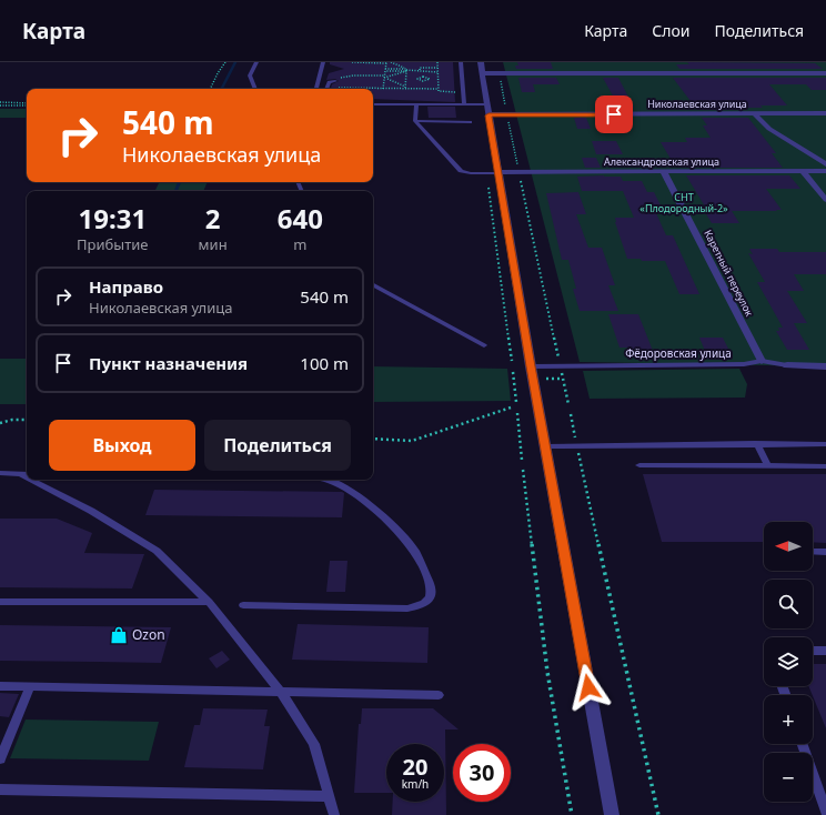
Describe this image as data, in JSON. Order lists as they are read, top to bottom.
{
  "streets": {
    "street": [
      "Николаевская улица",
      "Александровская улица",
      "Каретный переулок",
      "Фёдоровская улица"
    ]
  },
  "crossings": [
    ["Александровская улица", "Каретный переулок"],
    ["Каретный переулок", "Фёдоровская улица"]
  ],
  "parks": ["СНТ «Плодородный-2»"],
  "places": {
    "shop": ["Ozon"]
  },
  "north": "left",
  "page": {
    "header": "Карта",
    "nav": ["Карта", "Слои", "Поделиться"],
    "turn": ["540 m", "Николаевская улица"],
    "eta": [
      "19:31",
      "Прибытие",
      "2",
      "мин",
      "640",
      "m"
    ],
    "list": [
      {
        "name": "Направо",
        "note": "Николаевская улица",
        "value": "540 m"
      },
      {
        "name": "Пункт назначения",
        "value": "100 m"
      }
    ],
    "buttons": ["Выход", "Поделиться"],
    "map_buttons": ["+", "−"],
    "speed": "20 km/h",
    "limit": "30"
  }
}
